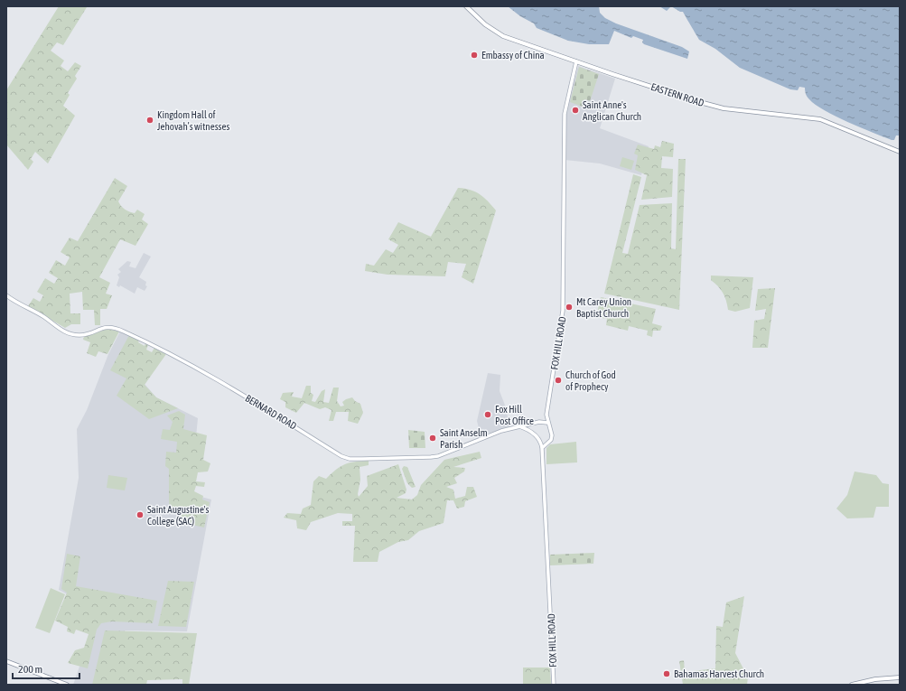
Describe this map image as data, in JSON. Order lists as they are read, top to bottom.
{
  "streets": {
    "highway": ["EASTERN ROAD"],
    "main road": ["FOX HILL ROAD", "BERNARD ROAD"]
  },
  "crossings": [
    ["EASTERN ROAD", "FOX HILL ROAD"]
  ],
  "places": [
    "Embassy of China",
    "Saint Anne's Anglican Church",
    "Kingdom Hall of Jehovah’s witnesses",
    "Mt Carey Union Baptist Church",
    "Church of God of Prophecy",
    "Fox Hill Post Office",
    "Saint Anselm Parish",
    "Saint Augustine's College (SAC)",
    "Bahamas Harvest Church"
  ],
  "scale_bar": "200 m"
}
